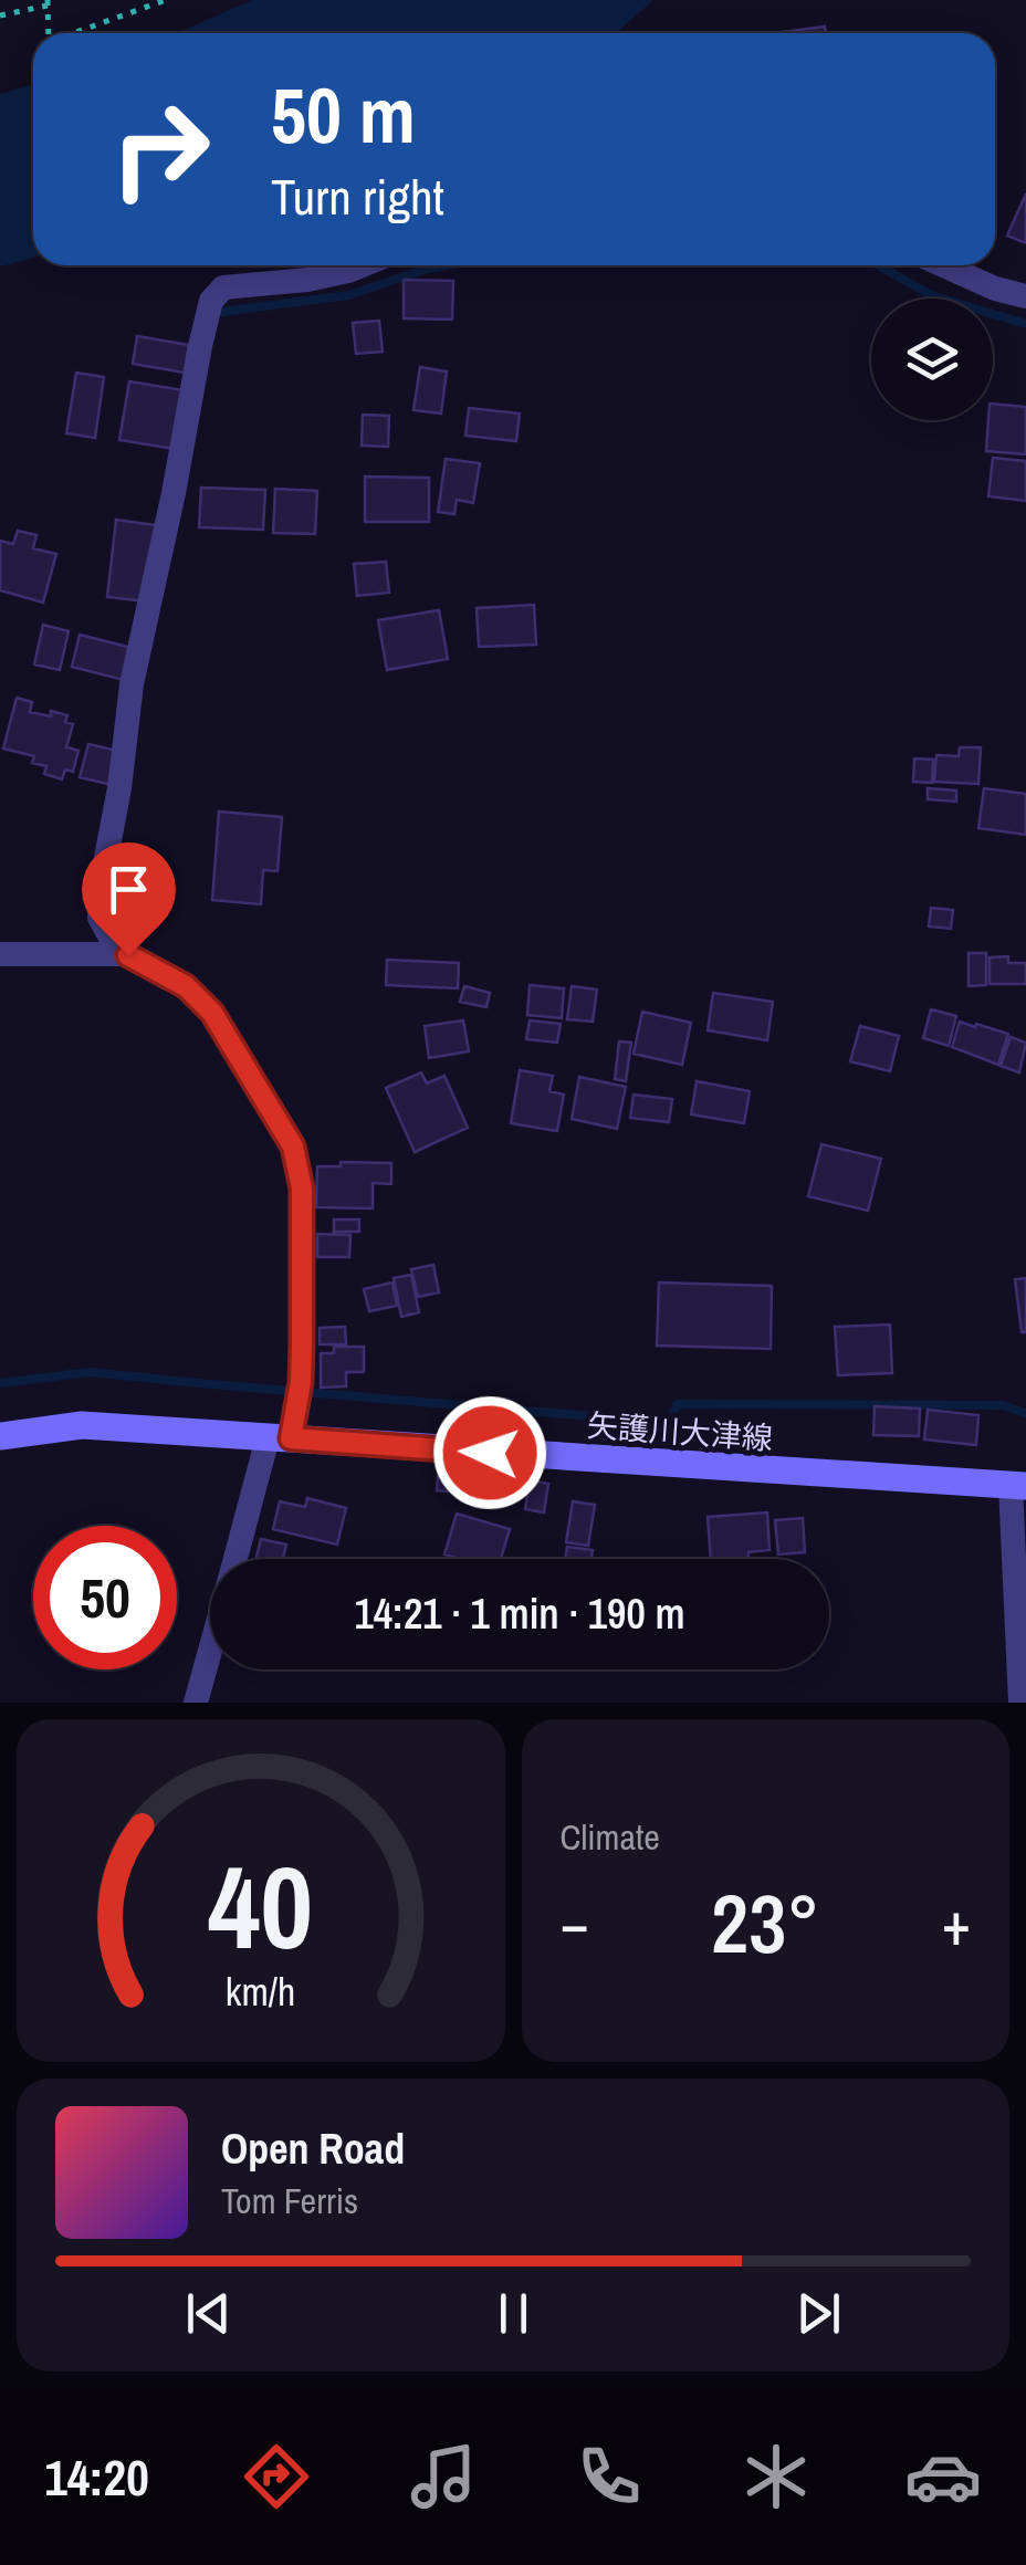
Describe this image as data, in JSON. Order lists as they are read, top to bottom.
{
  "streets": {
    "main road": ["矢護川大津線"]
  },
  "page": {
    "turn": ["50 m", "Turn right"],
    "limit": "50",
    "trip": "14:21 · 1 min · 190 m",
    "tile": "Climate",
    "heat": ["−", "23°", "+"],
    "song": ["Open Road", "Tom Ferris"],
    "tabs": "14:20",
    "gauge": ["40", "km/h"]
  }
}
